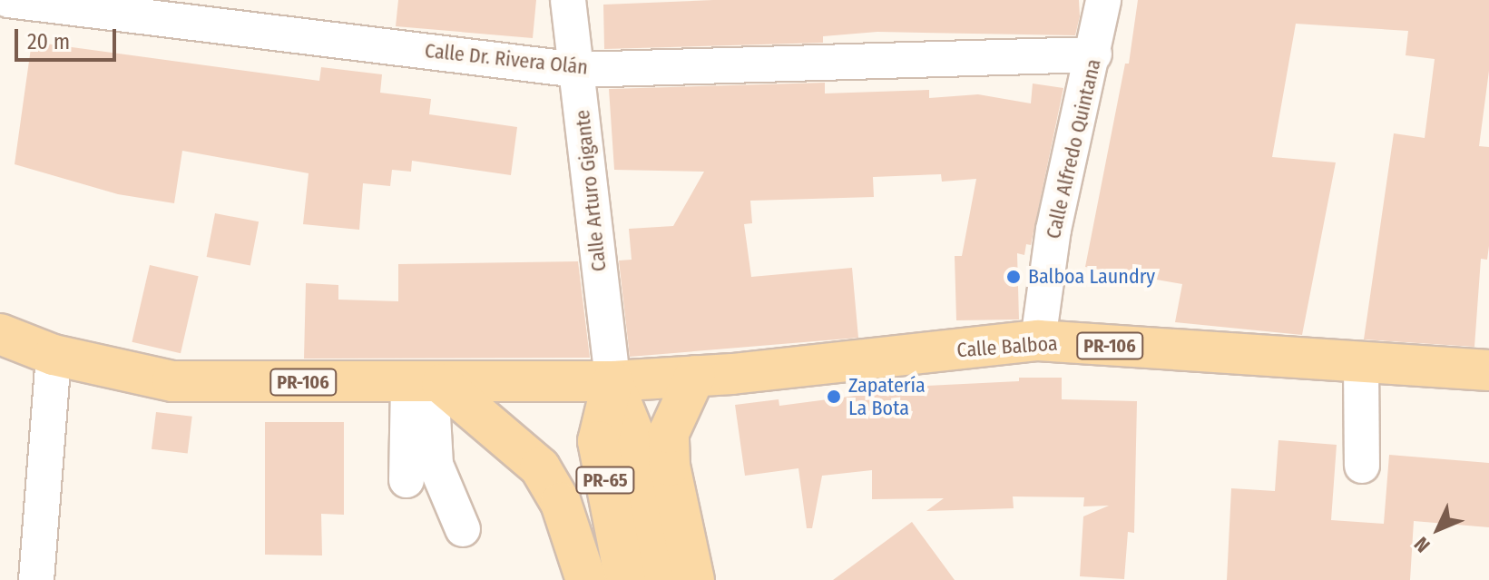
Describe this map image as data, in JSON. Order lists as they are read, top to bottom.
{
  "streets": {
    "main road": ["PR-106", "Calle Balboa", "PR-65"],
    "street": ["Calle Dr. Rivera Olán", "Calle Alfredo Quintana", "Calle Arturo Gigante"]
  },
  "crossings": [
    ["Calle Dr. Rivera Olán", "Calle Alfredo Quintana"],
    ["Calle Dr. Rivera Olán", "Calle Arturo Gigante"],
    ["Calle Alfredo Quintana", "Calle Balboa"],
    ["Calle Arturo Gigante", "PR-106"],
    ["Calle Arturo Gigante", "Calle Balboa"],
    ["Calle Arturo Gigante", "PR-65"],
    ["PR-106", "Calle Balboa"],
    ["PR-106", "PR-65"],
    ["Calle Balboa", "PR-65"]
  ],
  "places": ["Balboa Laundry", "Zapatería La Bota"],
  "scale_bar": "20 m",
  "north": "bottom left"
}
